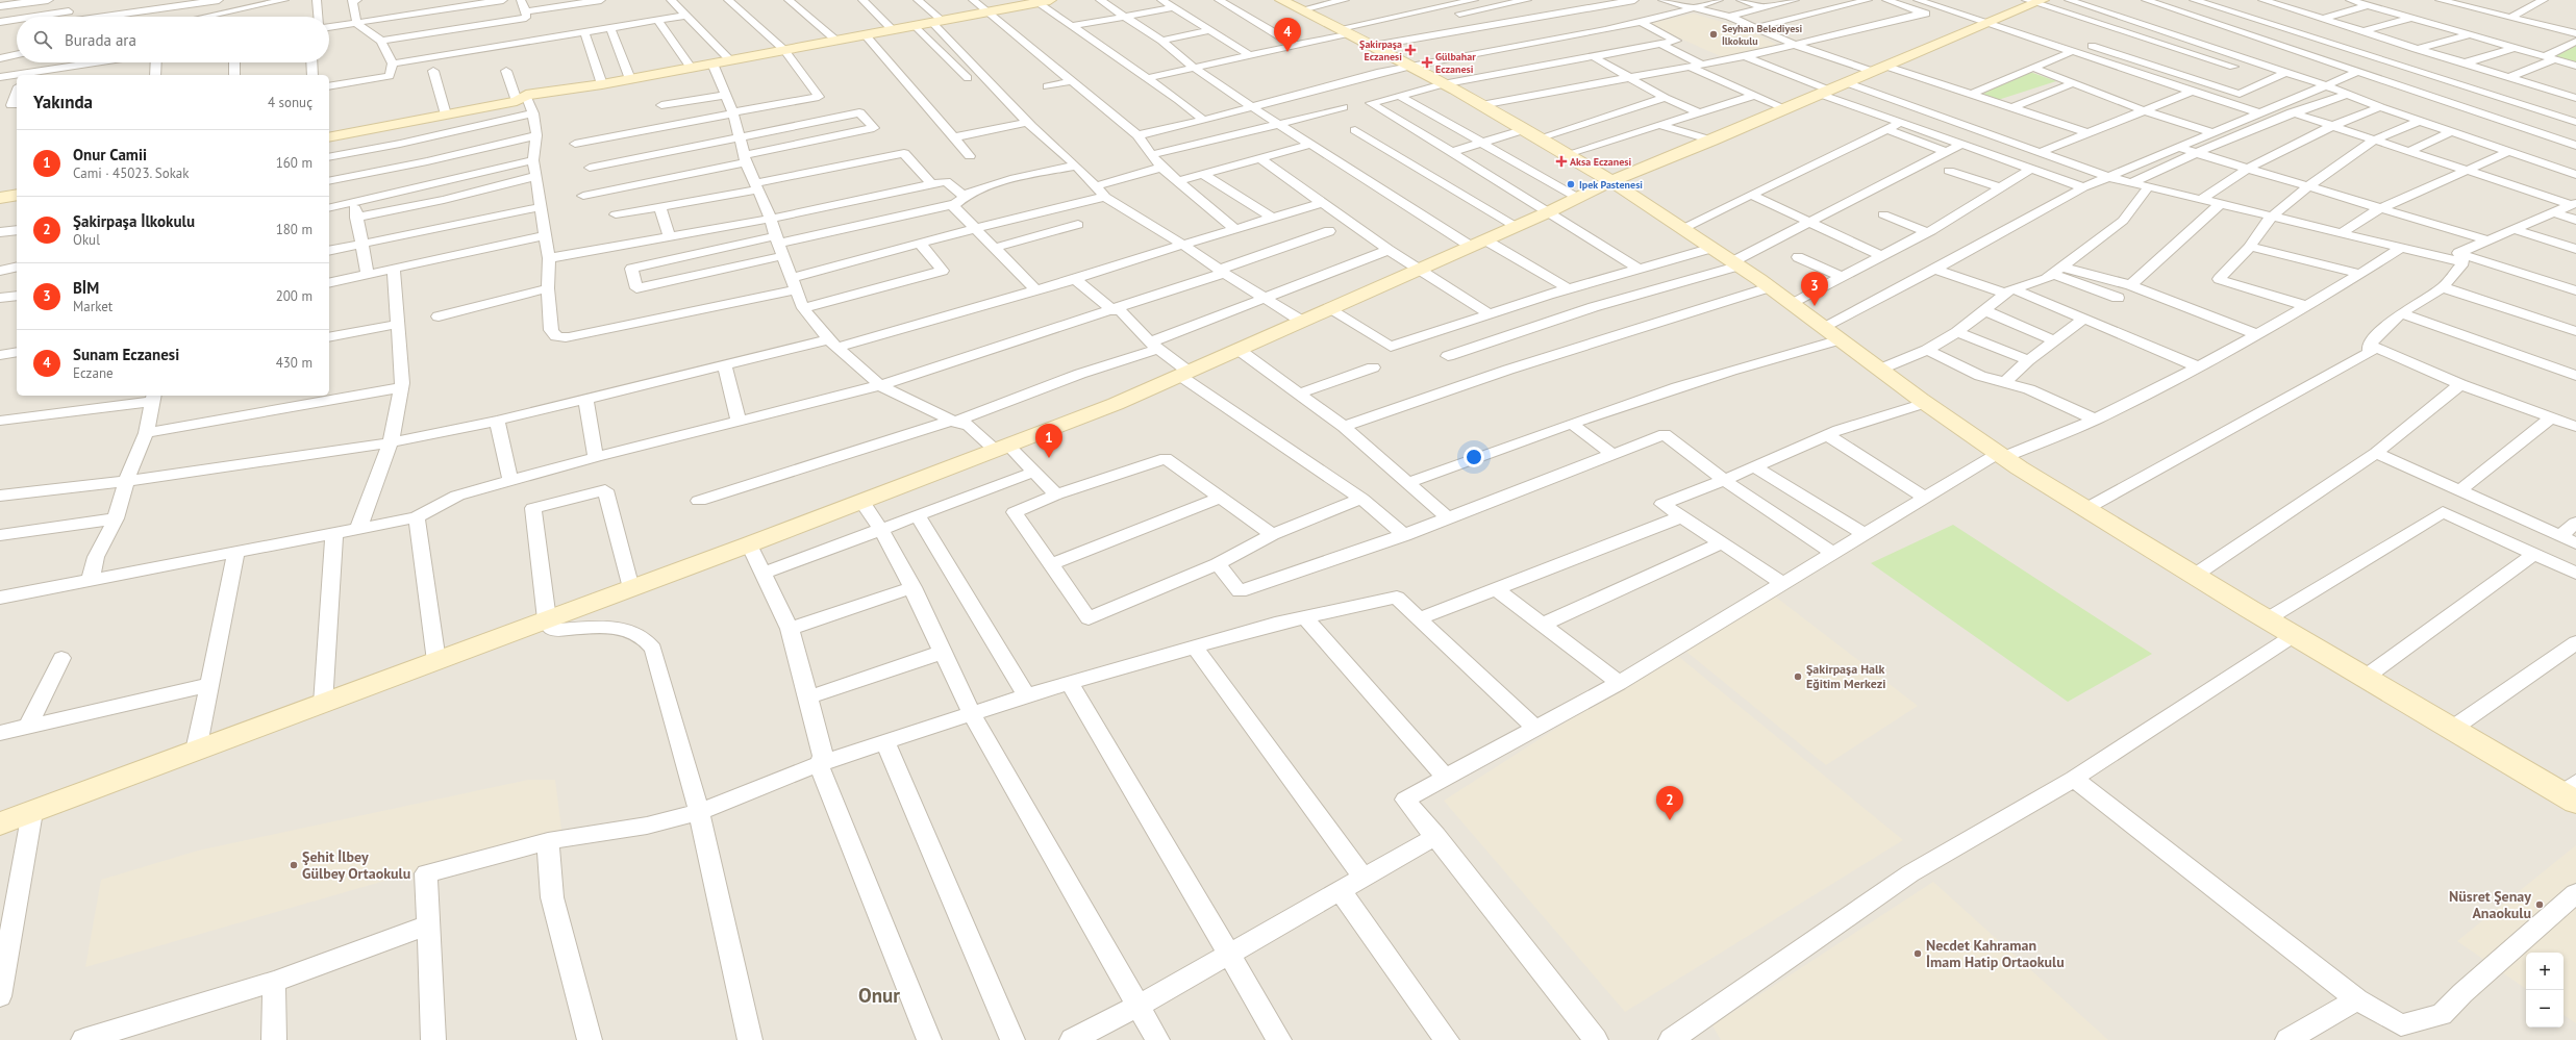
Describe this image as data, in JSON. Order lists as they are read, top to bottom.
{
  "districts": ["Onur"],
  "places": {
    "other": [
      "Seyhan Belediyesi İlkokulu",
      "Ipek Pastenesi",
      "Şakirpaşa Halk Eğitim Merkezi",
      "Şehit İlbey Gülbey Ortaokulu",
      "Nüsret Şenay Anaokulu",
      "Necdet Kahraman İmam Hatip Ortaokulu"
    ],
    "health": ["Şakirpaşa Eczanesi", "Gülbahar Eczanesi", "Aksa Eczanesi"]
  },
  "page": {
    "search": "Burada ara",
    "pins": [
      "4",
      "3",
      "1",
      "2"
    ],
    "heading": ["Yakında", "4 sonuç"],
    "list": [
      {
        "mark": "1",
        "name": "Onur Camii",
        "note": "Cami · 45023. Sokak",
        "value": "160 m"
      },
      {
        "mark": "2",
        "name": "Şakirpaşa İlkokulu",
        "note": "Okul",
        "value": "180 m"
      },
      {
        "mark": "3",
        "name": "BİM",
        "note": "Market",
        "value": "200 m"
      },
      {
        "mark": "4",
        "name": "Sunam Eczanesi",
        "note": "Eczane",
        "value": "430 m"
      }
    ],
    "map_buttons": ["+", "−"]
  }
}
